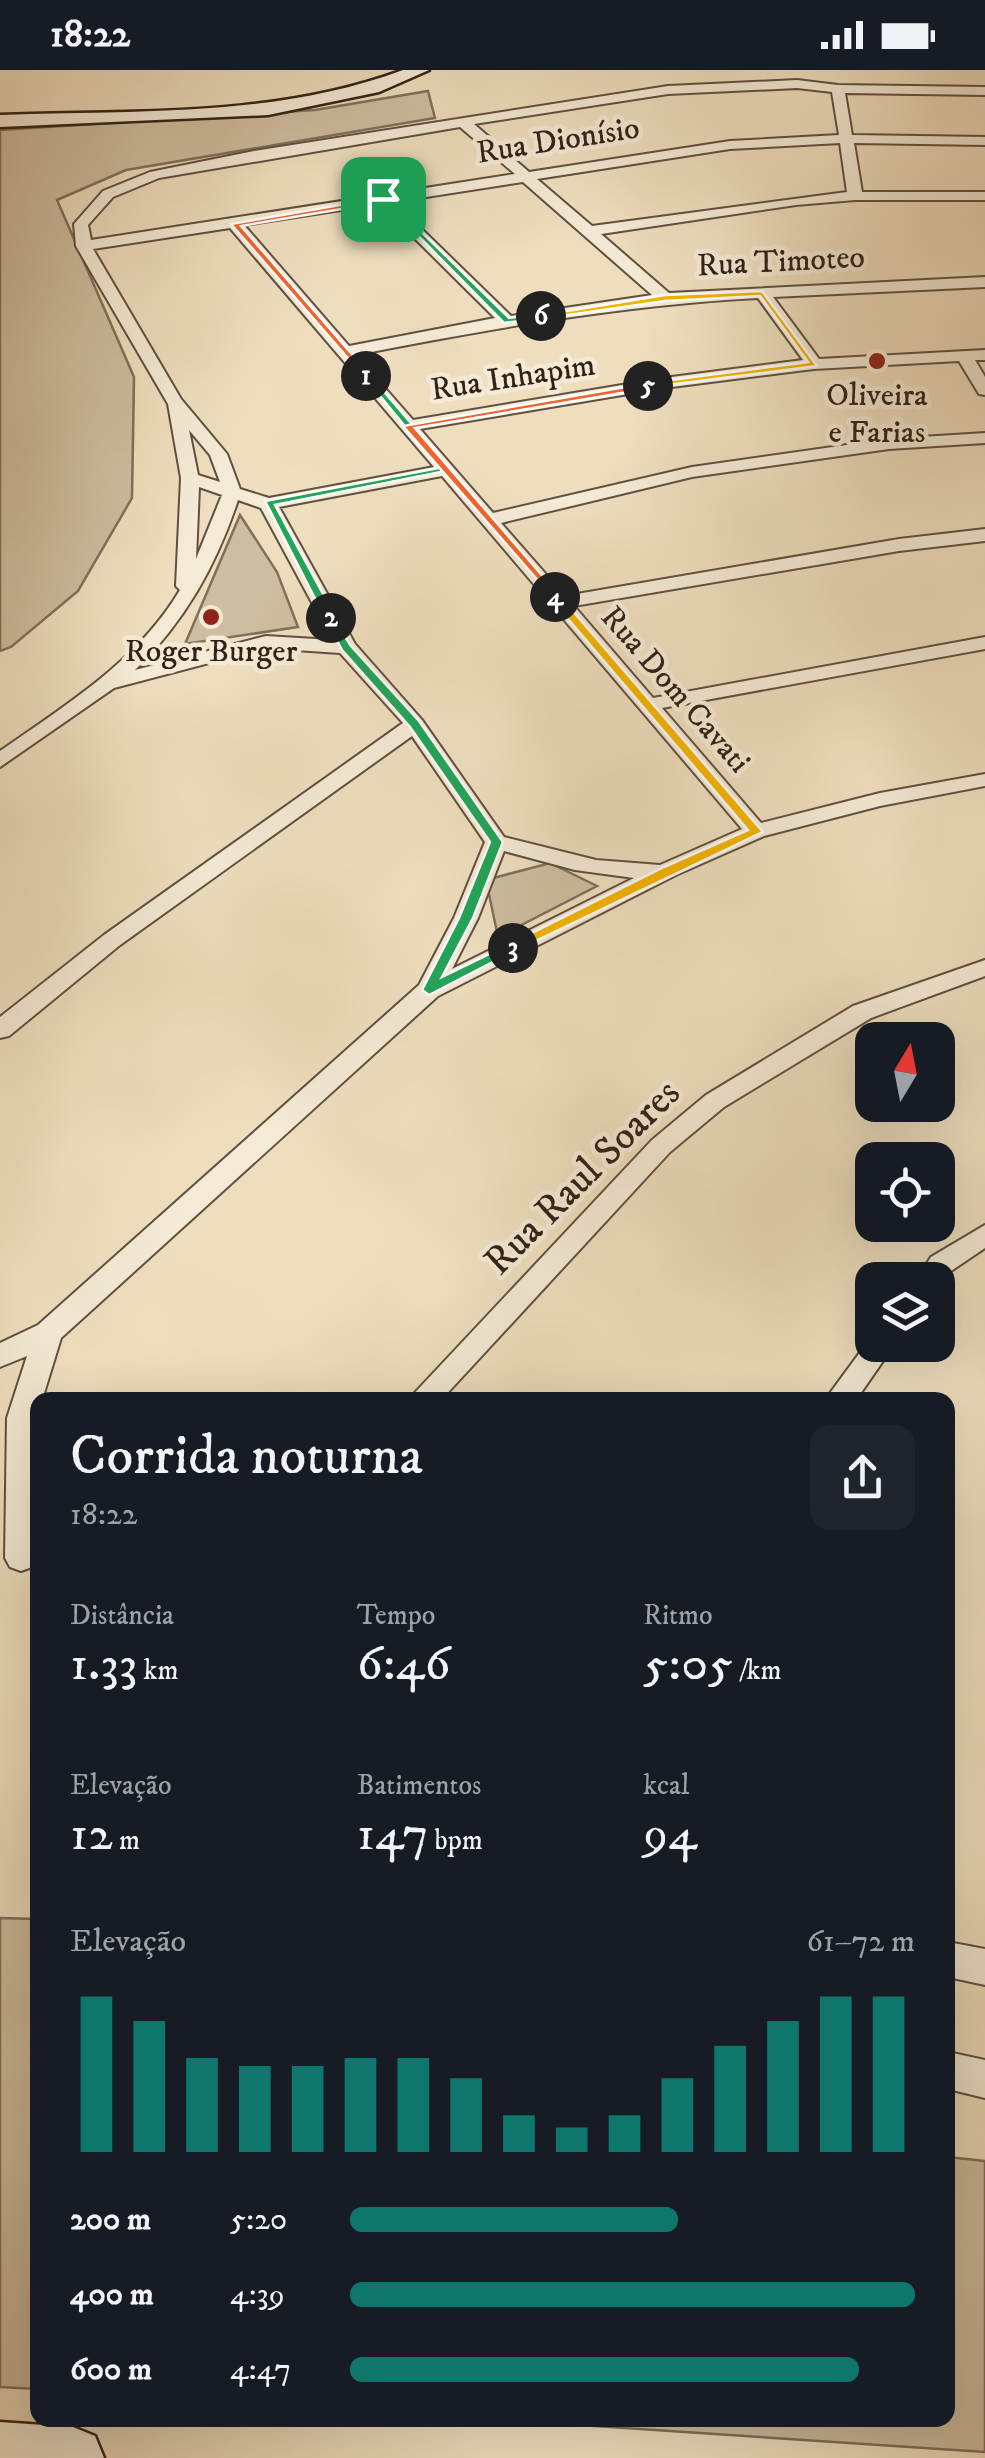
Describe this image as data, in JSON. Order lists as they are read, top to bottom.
{
  "streets": {
    "street": [
      "Rua Dionísio",
      "Rua Timoteo",
      "Rua Inhapim",
      "Rua Dom Cavati",
      "Rua Raul Soares"
    ]
  },
  "crossings": [
    ["Rua Dionísio", "Rua Dom Cavati"],
    ["Rua Timoteo", "Rua Dom Cavati"],
    ["Rua Inhapim", "Rua Dom Cavati"]
  ],
  "places": ["Oliveira e Farias", "Roger Burger"],
  "north": "top",
  "page": {
    "status": "18:22",
    "pins": [
      "6",
      "1",
      "5",
      "4",
      "2",
      "3"
    ],
    "heading": ["Corrida noturna", "18:22"],
    "stats": [
      ["Distância", "1.33 km"],
      ["Tempo", "6:46"],
      ["Ritmo", "5:05 /km"],
      ["Elevação", "12 m"],
      ["Batimentos", "147 bpm"],
      ["kcal", "94"]
    ],
    "chart": ["Elevação", "61–72 m"],
    "list": [
      {
        "name": "200 m",
        "note": "5:20"
      },
      {
        "name": "400 m",
        "note": "4:39"
      },
      {
        "name": "600 m",
        "note": "4:47"
      }
    ]
  }
}
